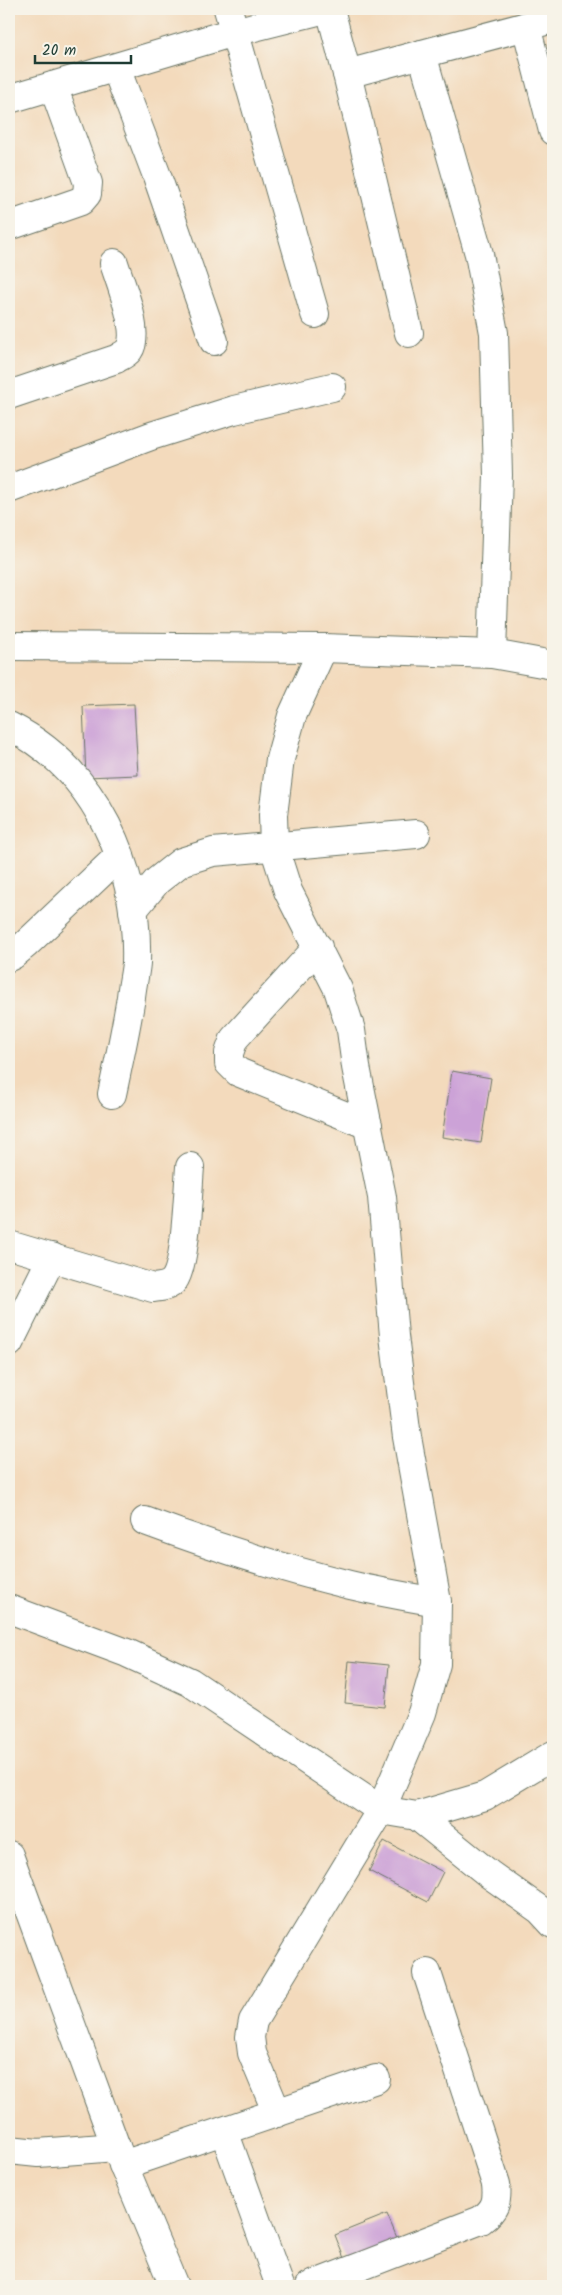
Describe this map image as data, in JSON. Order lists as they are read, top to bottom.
{
  "scale_bar": "20 m"
}
